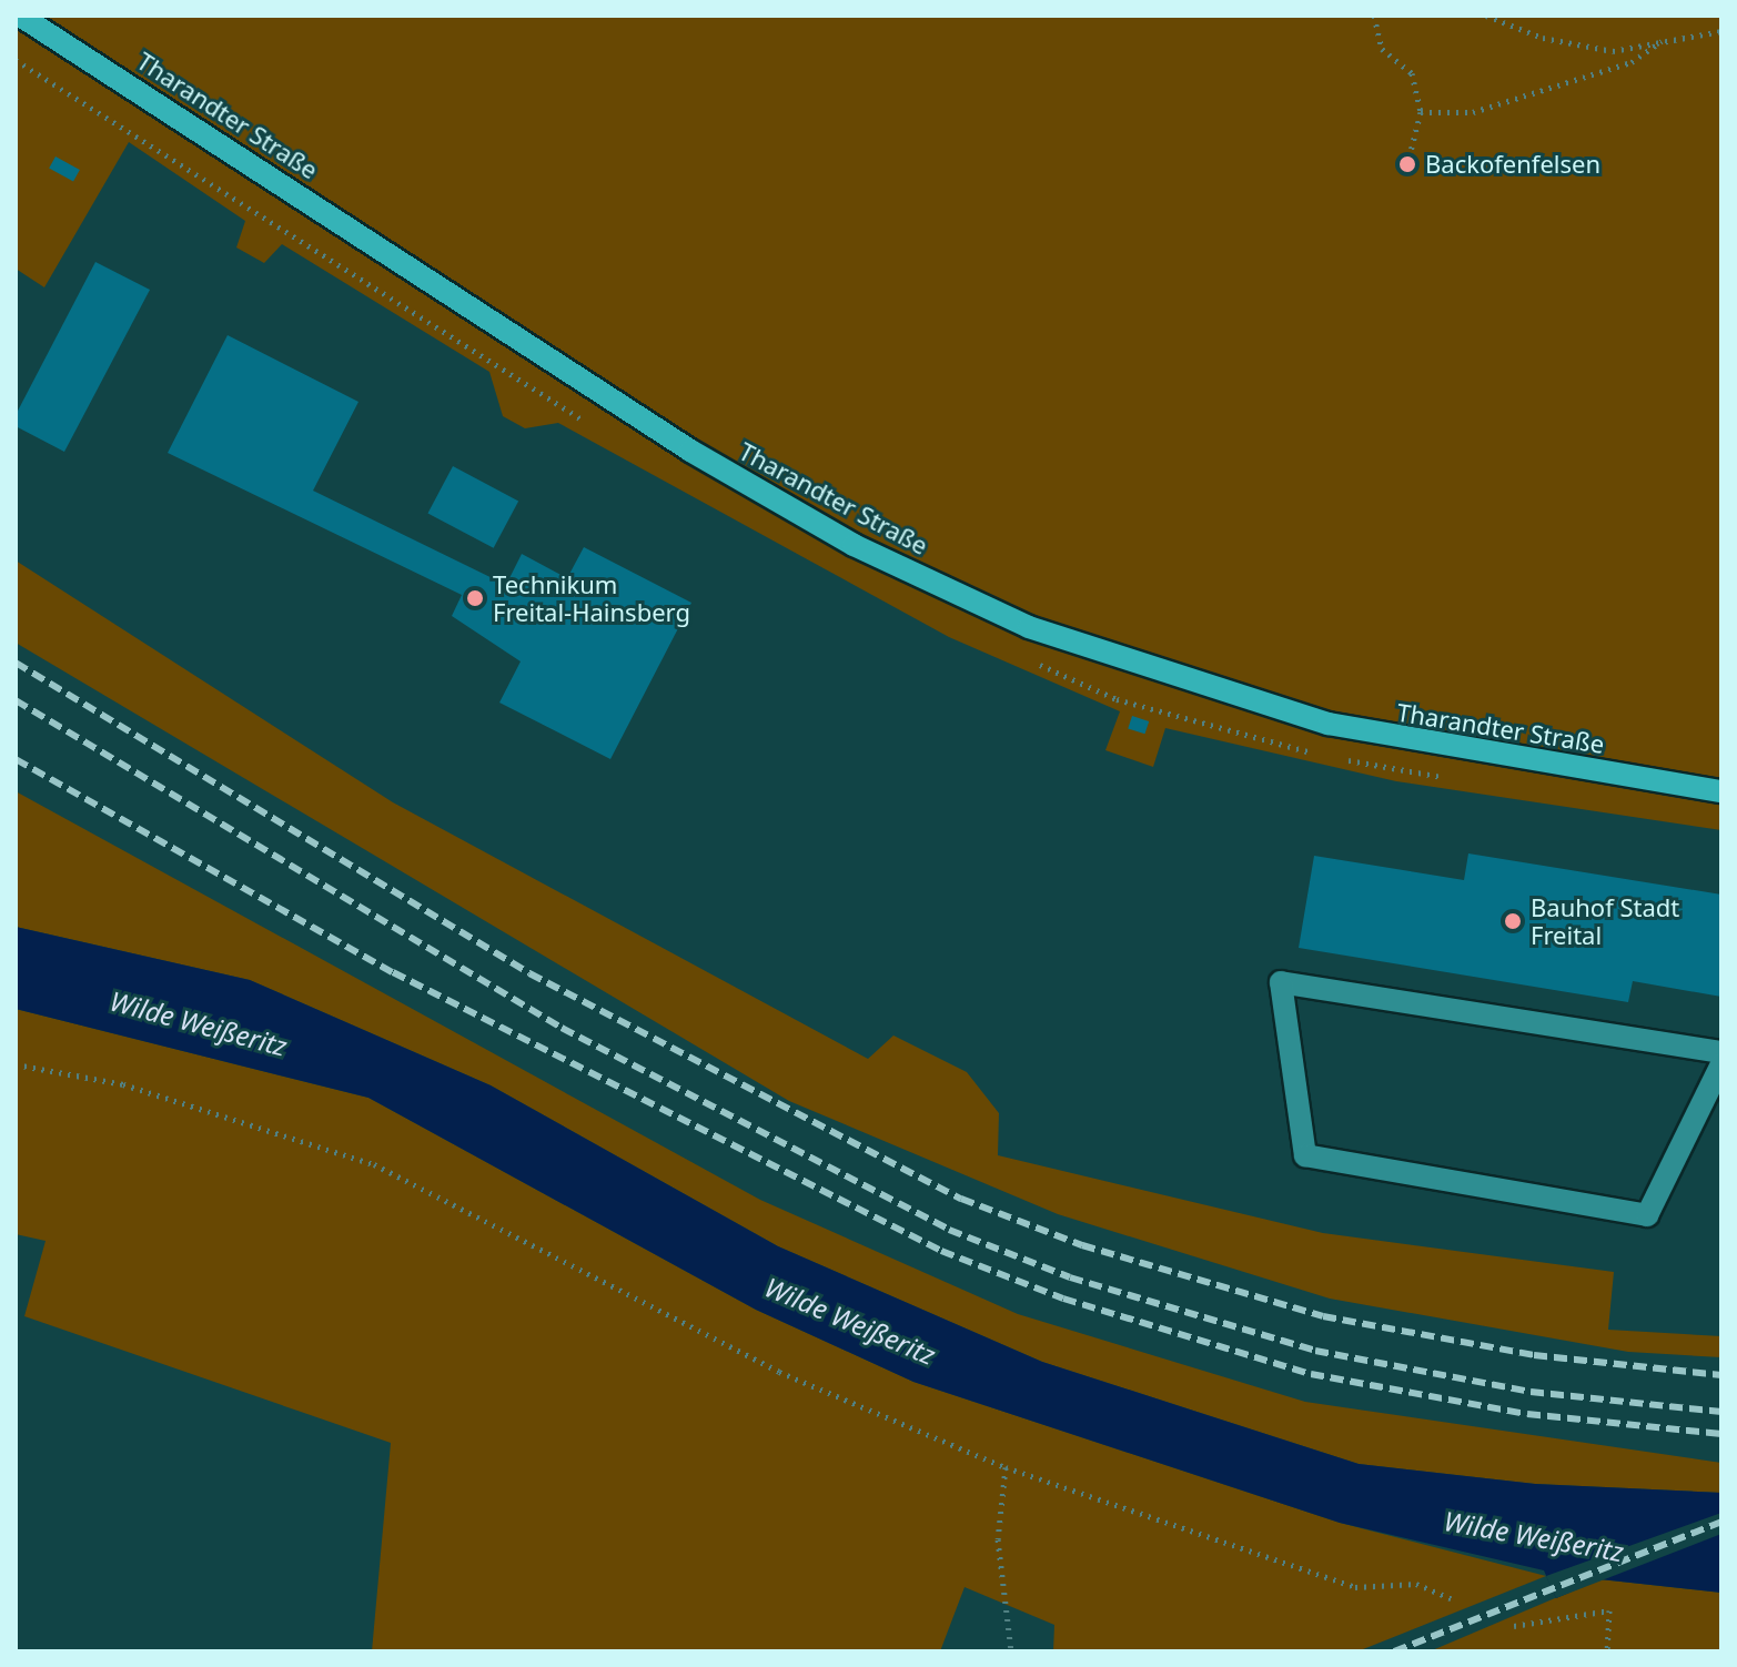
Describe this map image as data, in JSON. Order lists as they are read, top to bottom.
{
  "streets": {
    "main road": ["Tharandter Straße"]
  },
  "water": ["Wilde Weißeritz"],
  "places": ["Backofenfelsen", "Technikum Freital-Hainsberg", "Bauhof Stadt Freital"]
}
